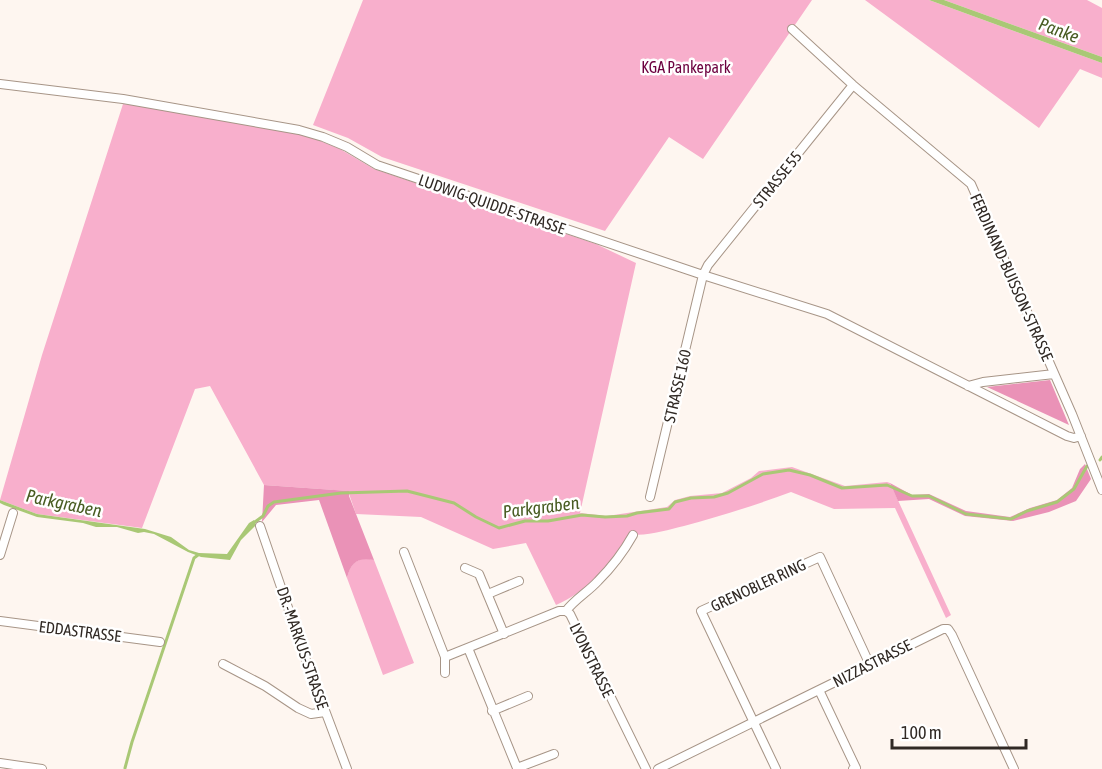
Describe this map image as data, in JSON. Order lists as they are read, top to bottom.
{
  "streets": {
    "street": [
      "STRASSE 55",
      "LUDWIG-QUIDDE-STRASSE",
      "FERDINAND-BUISSON-STRASSE",
      "STRASSE 160",
      "GRENOBLER RING",
      "EDDASTRASSE",
      "DR.-MARKUS-STRASSE",
      "LYONSTRASSE",
      "NIZZASTRASSE"
    ]
  },
  "crossings": [
    ["STRASSE 55", "LUDWIG-QUIDDE-STRASSE"],
    ["STRASSE 55", "FERDINAND-BUISSON-STRASSE"],
    ["STRASSE 55", "STRASSE 160"],
    ["LUDWIG-QUIDDE-STRASSE", "FERDINAND-BUISSON-STRASSE"],
    ["LUDWIG-QUIDDE-STRASSE", "STRASSE 160"],
    ["GRENOBLER RING", "NIZZASTRASSE"]
  ],
  "water": ["Panke", "Parkgraben"],
  "parks": ["KGA Pankepark"],
  "scale_bar": "100 m"
}
